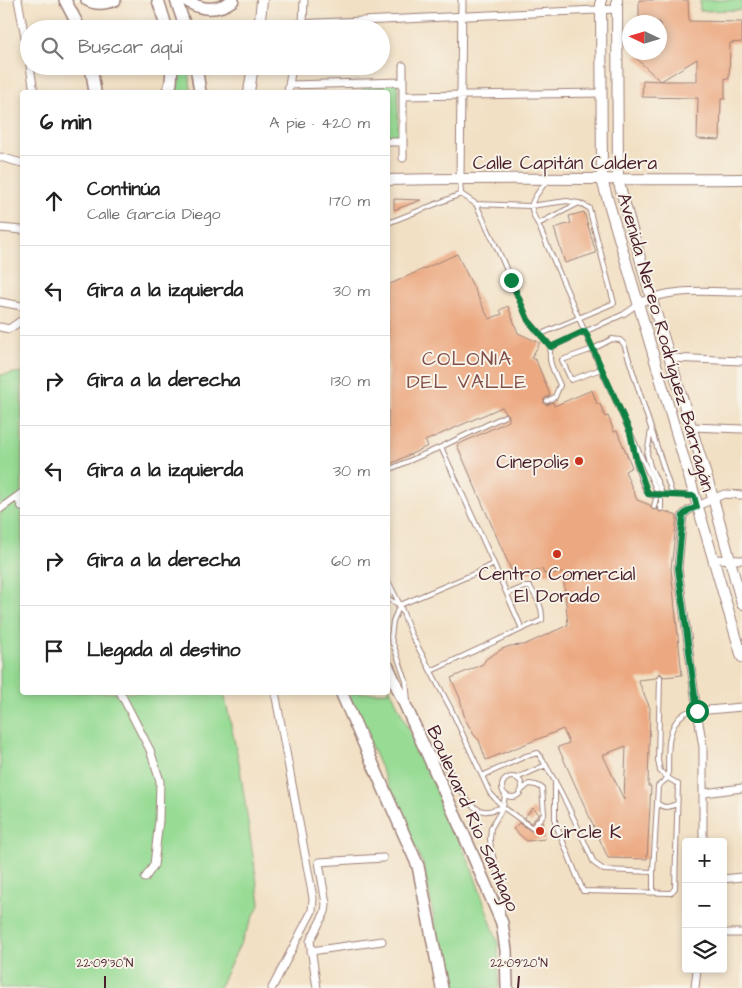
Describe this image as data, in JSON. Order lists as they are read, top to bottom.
{
  "streets": {
    "main road": ["Boulevard Río Santiago"],
    "street": ["Calle Capitán Caldera", "Avenida Nereo Rodríguez Barragán"]
  },
  "crossings": [
    ["Calle Capitán Caldera", "Avenida Nereo Rodríguez Barragán"]
  ],
  "districts": ["COLONIA DEL VALLE"],
  "places": ["Cinepolis", "Centro Comercial El Dorado", "Circle K"],
  "north": "left",
  "page": {
    "search": "Buscar aquí",
    "heading": ["6 min", "A pie · 420 m"],
    "list": [
      ["Continúa", "Calle García Diego", "170 m"],
      ["Gira a la izquierda", "30 m"],
      ["Gira a la derecha", "130 m"],
      ["Gira a la izquierda", "30 m"],
      ["Gira a la derecha", "60 m"],
      "Llegada al destino"
    ],
    "map_buttons": ["+", "−"]
  },
  "coordinates": ["22°09'30\"N", "22°09'20\"N"]
}
